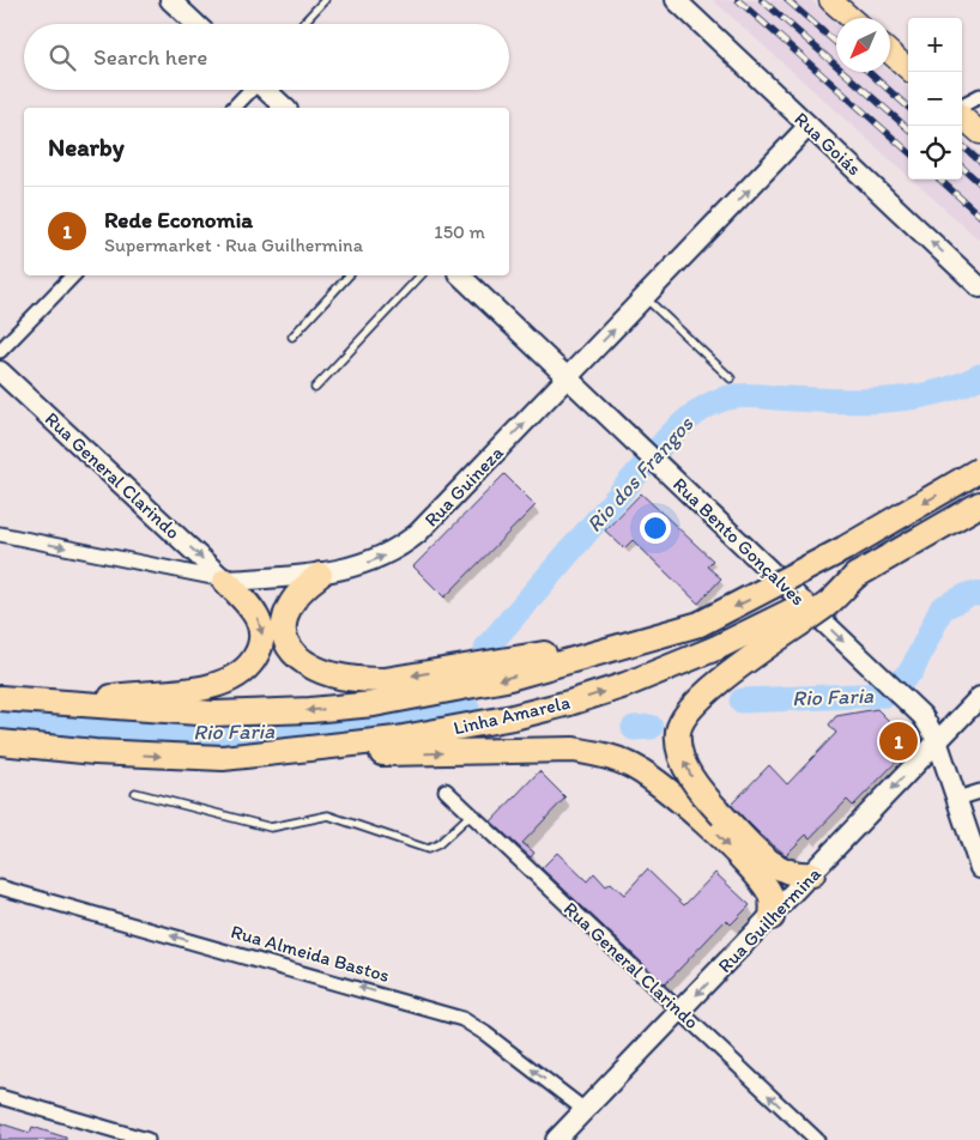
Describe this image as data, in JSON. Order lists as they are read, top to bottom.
{
  "streets": {
    "highway": ["Linha Amarela"],
    "street": [
      "Rua Goiás",
      "Rua General Clarindo",
      "Rua Guineza",
      "Rua Bento Gonçalves",
      "Rua Guilhermina",
      "Rua Almeida Bastos"
    ]
  },
  "crossings": [
    ["Rua Goiás", "Rua Guineza"],
    ["Rua General Clarindo", "Rua Guineza"],
    ["Rua General Clarindo", "Rua Guilhermina"],
    ["Rua Guineza", "Rua Bento Gonçalves"],
    ["Rua Bento Gonçalves", "Rua Guilhermina"],
    ["Rua Guilhermina", "Rua Almeida Bastos"]
  ],
  "one_way": [
    "Rua Goiás",
    "Rua Guineza",
    "Rua Bento Gonçalves",
    "Rua Guilhermina",
    "Rua Almeida Bastos"
  ],
  "water": ["Rio dos Frangos", "Rio Faria"],
  "north": "bottom left",
  "page": {
    "map_buttons": ["+", "−"],
    "search": "Search here",
    "heading": "Nearby",
    "list": [
      {
        "mark": "1",
        "name": "Rede Economia",
        "note": "Supermarket · Rua Guilhermina",
        "value": "150 m"
      }
    ],
    "pins": "1"
  }
}
